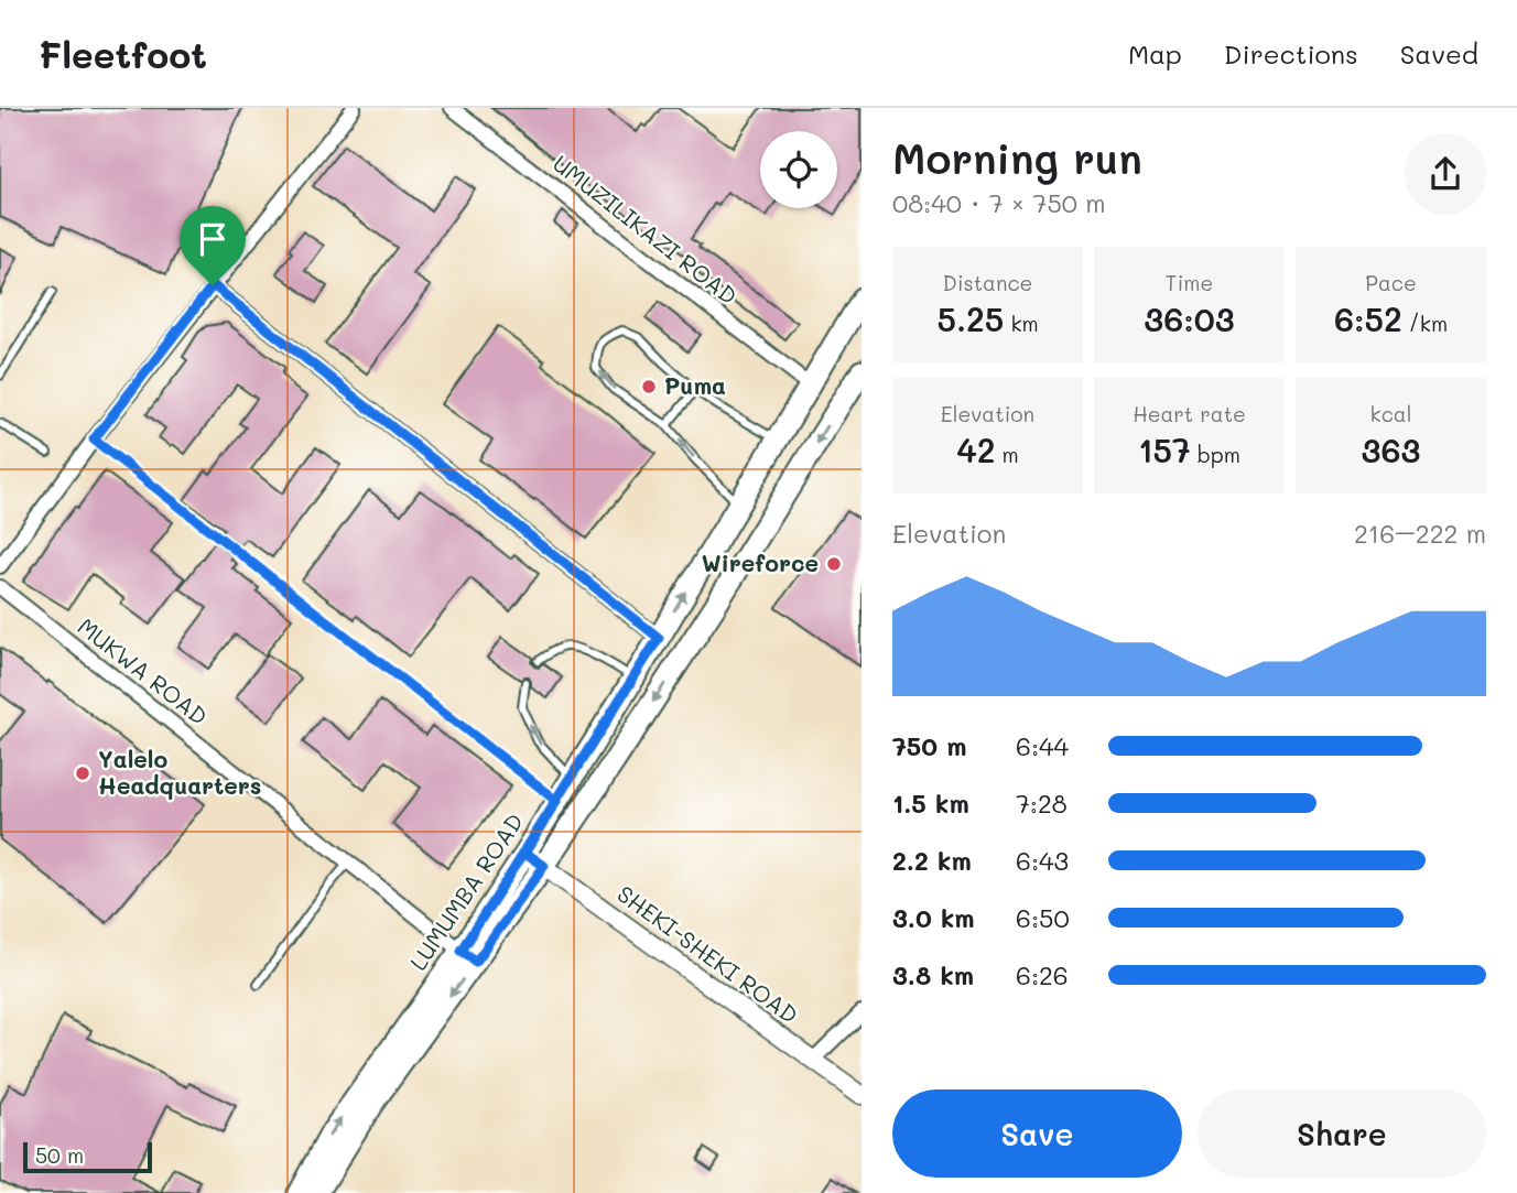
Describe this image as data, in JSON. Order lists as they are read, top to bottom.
{
  "streets": {
    "main road": ["LUMUMBA ROAD"],
    "street": ["UMUZILIKAZI ROAD", "MUKWA ROAD", "SHEKI-SHEKI ROAD"]
  },
  "crossings": [
    ["UMUZILIKAZI ROAD", "LUMUMBA ROAD"],
    ["MUKWA ROAD", "LUMUMBA ROAD"],
    ["LUMUMBA ROAD", "SHEKI-SHEKI ROAD"]
  ],
  "places": ["Puma", "Wireforce", "Yalelo Headquarters"],
  "scale_bar": "50 m",
  "page": {
    "header": "Fleetfoot",
    "nav": ["Map", "Directions", "Saved"],
    "heading": ["Morning run", "08:40 · 7 × 750 m"],
    "stats": [
      ["Distance", "5.25 km"],
      ["Time", "36:03"],
      ["Pace", "6:52 /km"],
      ["Elevation", "42 m"],
      ["Heart rate", "157 bpm"],
      ["kcal", "363"]
    ],
    "chart": ["Elevation", "216–222 m"],
    "list": [
      {
        "name": "750 m",
        "note": "6:44"
      },
      {
        "name": "1.5 km",
        "note": "7:28"
      },
      {
        "name": "2.2 km",
        "note": "6:43"
      },
      {
        "name": "3.0 km",
        "note": "6:50"
      },
      {
        "name": "3.8 km",
        "note": "6:26"
      }
    ],
    "buttons": ["Save", "Share"],
    "scale": "50 m"
  }
}
